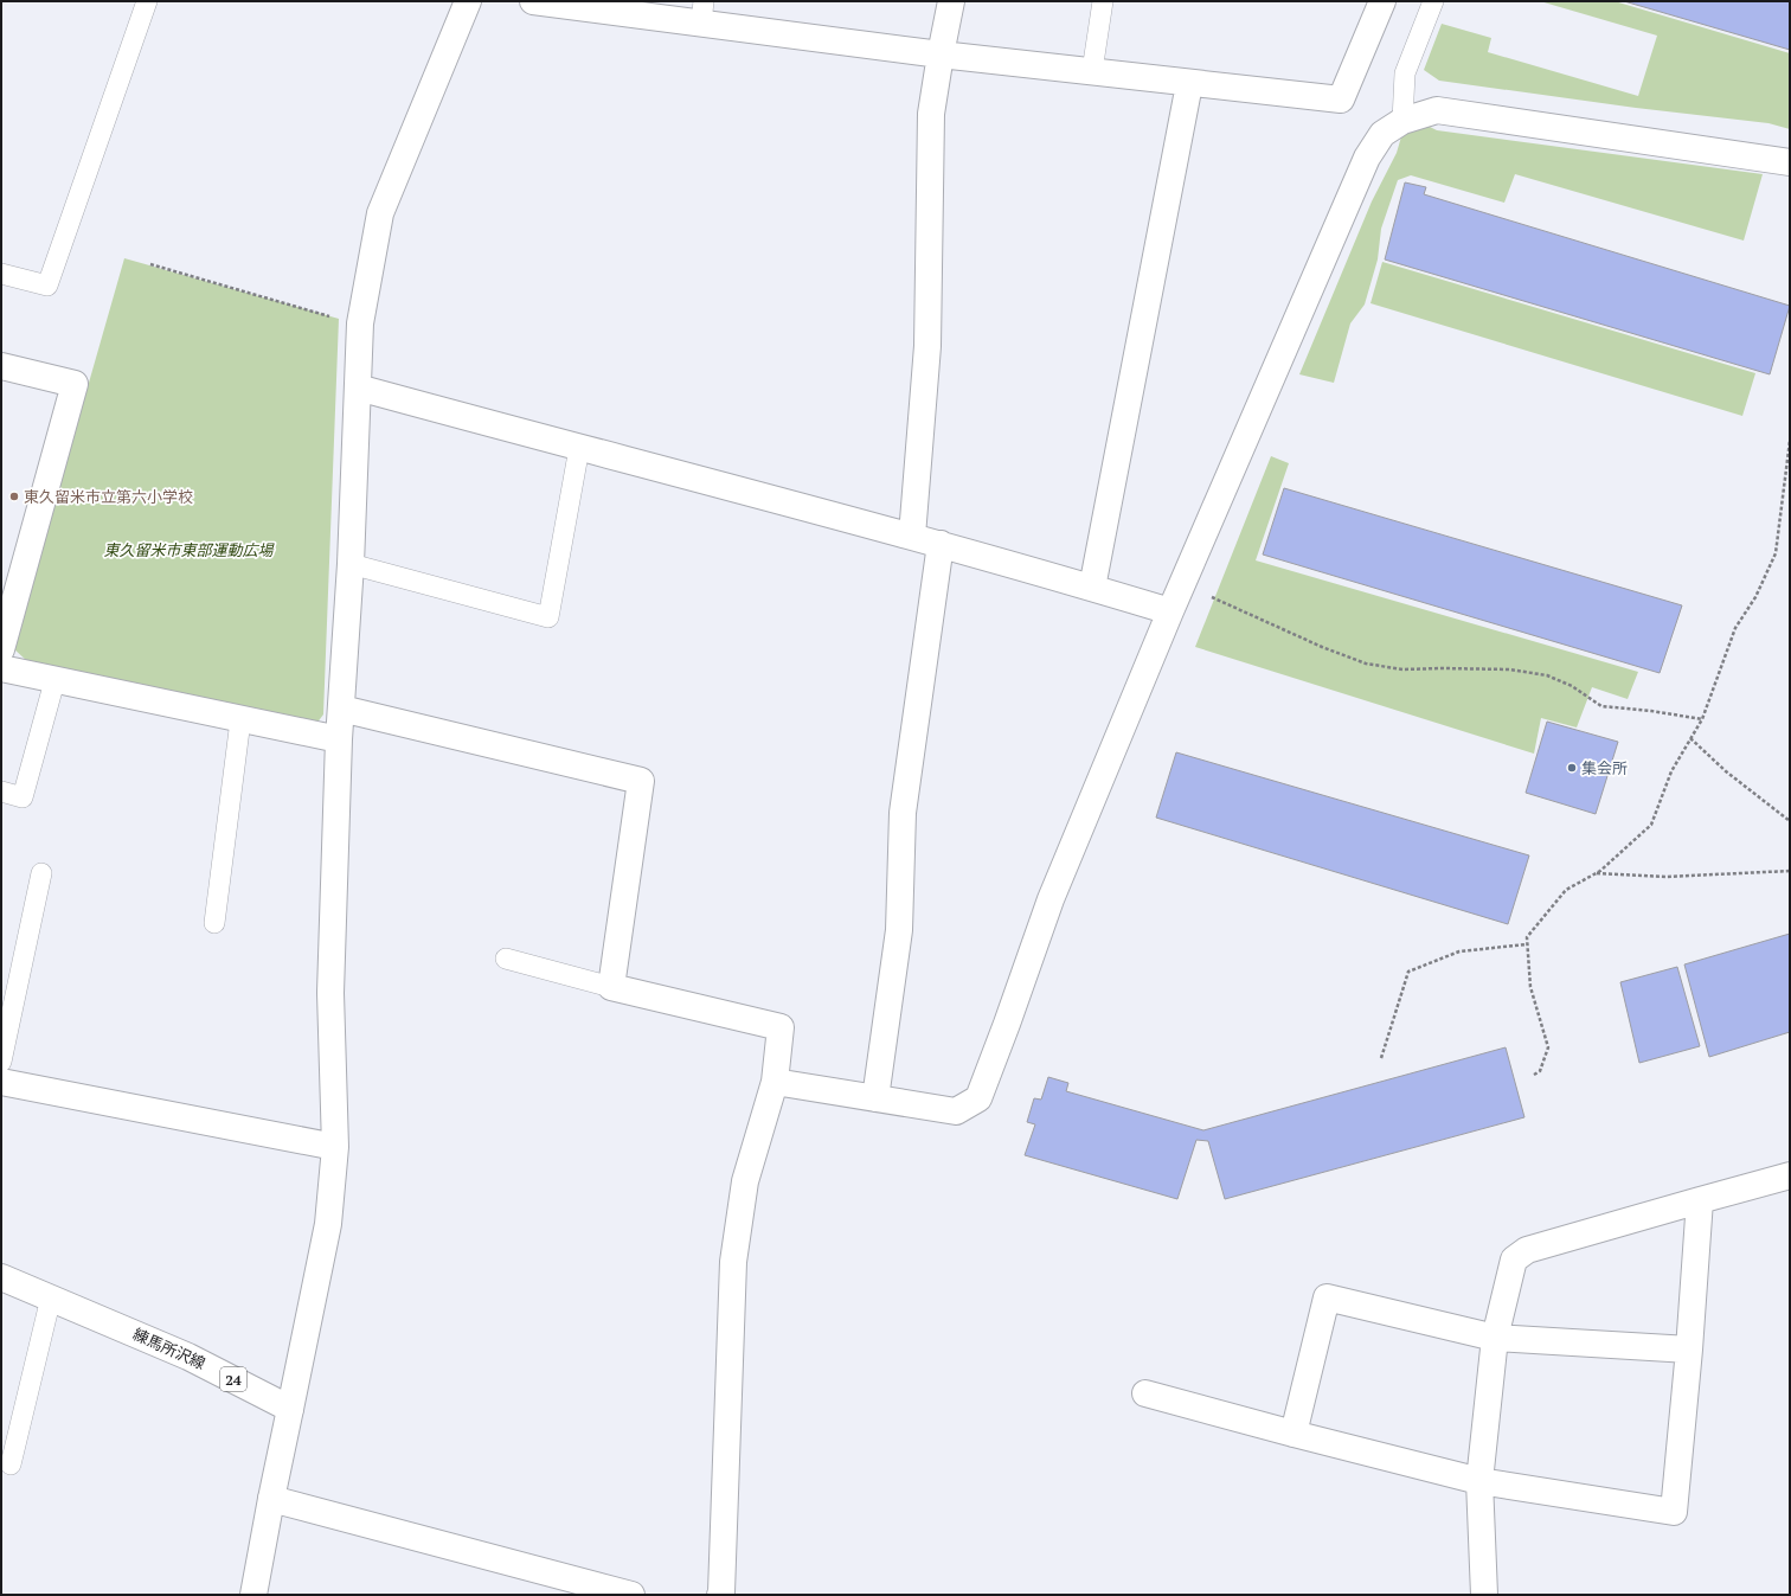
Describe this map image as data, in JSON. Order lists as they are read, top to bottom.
{
  "streets": {
    "street": ["練馬所沢線", "24"]
  },
  "parks": ["東久留米市東部運動広場"],
  "places": ["東久留米市立第六小学校", "集会所"]
}
